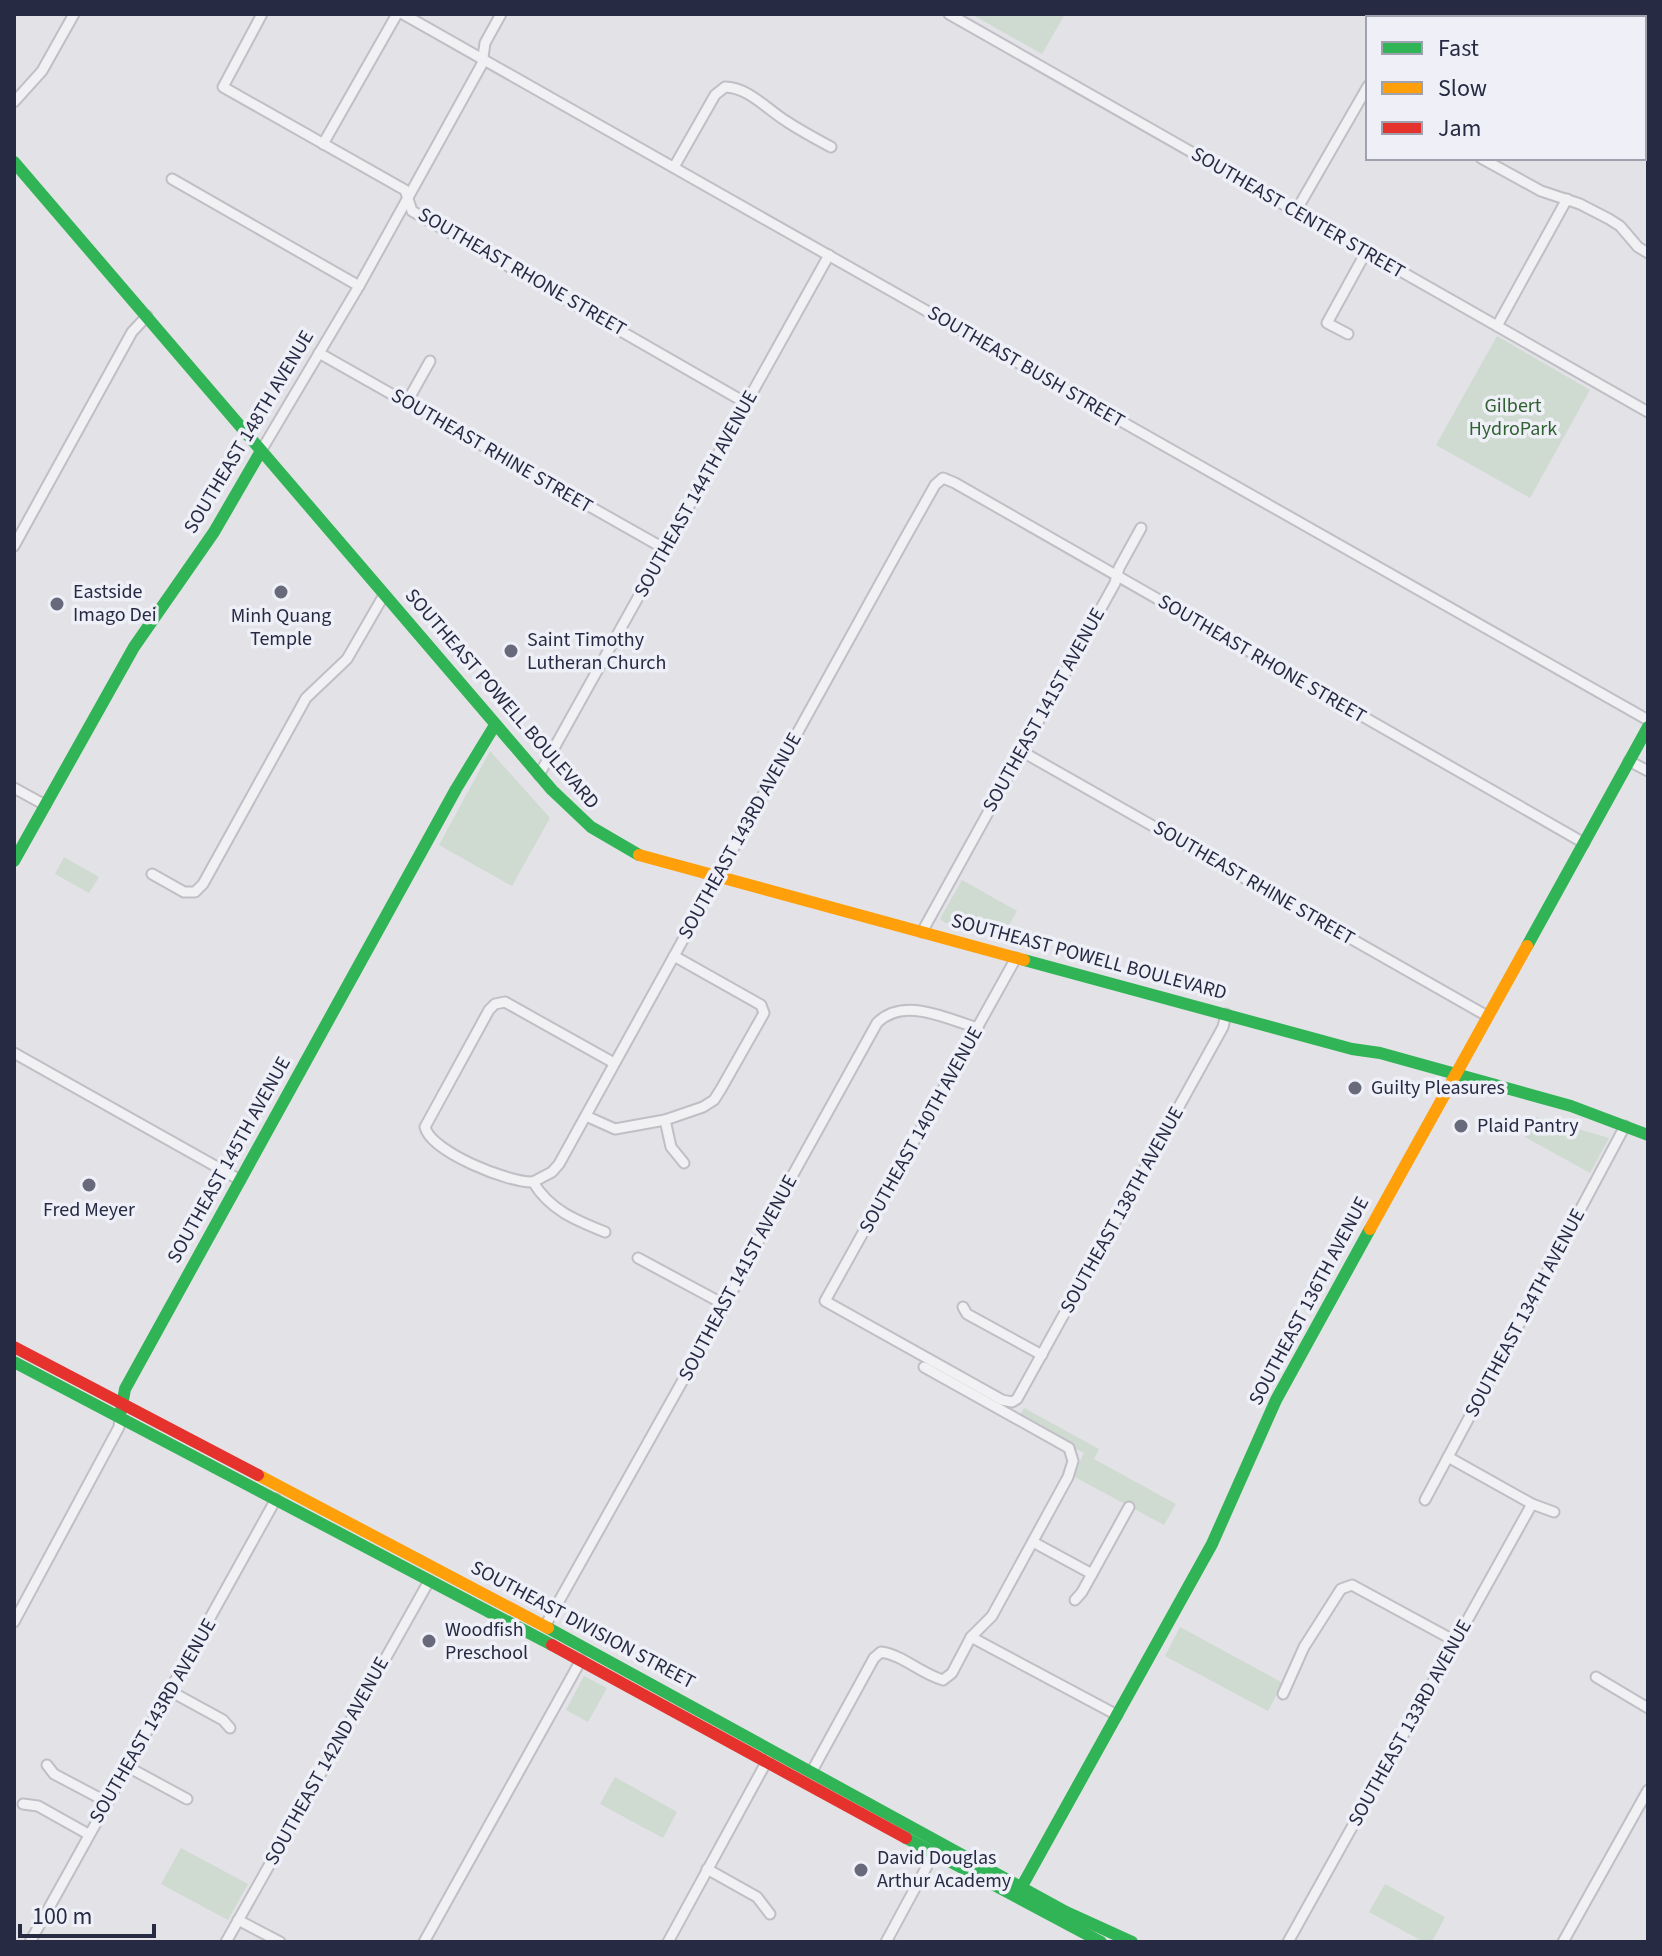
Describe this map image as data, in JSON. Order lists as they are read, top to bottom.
{
  "streets": {
    "main road": [
      "SOUTHEAST 148TH AVENUE",
      "SOUTHEAST POWELL BOULEVARD",
      "SOUTHEAST 145TH AVENUE",
      "SOUTHEAST 136TH AVENUE",
      "SOUTHEAST DIVISION STREET"
    ],
    "street": [
      "SOUTHEAST CENTER STREET",
      "SOUTHEAST RHONE STREET",
      "SOUTHEAST BUSH STREET",
      "SOUTHEAST RHINE STREET",
      "SOUTHEAST 144TH AVENUE",
      "SOUTHEAST 141ST AVENUE",
      "SOUTHEAST 143RD AVENUE",
      "SOUTHEAST 140TH AVENUE",
      "SOUTHEAST 138TH AVENUE",
      "SOUTHEAST 134TH AVENUE",
      "SOUTHEAST 133RD AVENUE",
      "SOUTHEAST 142ND AVENUE"
    ]
  },
  "crossings": [
    ["SOUTHEAST RHONE STREET", "SOUTHEAST 148TH AVENUE"],
    ["SOUTHEAST RHONE STREET", "SOUTHEAST 144TH AVENUE"],
    ["SOUTHEAST RHONE STREET", "SOUTHEAST 141ST AVENUE"],
    ["SOUTHEAST RHONE STREET", "SOUTHEAST 143RD AVENUE"],
    ["SOUTHEAST RHONE STREET", "SOUTHEAST 136TH AVENUE"],
    ["SOUTHEAST BUSH STREET", "SOUTHEAST 148TH AVENUE"],
    ["SOUTHEAST BUSH STREET", "SOUTHEAST 144TH AVENUE"],
    ["SOUTHEAST 148TH AVENUE", "SOUTHEAST RHINE STREET"],
    ["SOUTHEAST 148TH AVENUE", "SOUTHEAST POWELL BOULEVARD"],
    ["SOUTHEAST RHINE STREET", "SOUTHEAST 144TH AVENUE"],
    ["SOUTHEAST RHINE STREET", "SOUTHEAST 141ST AVENUE"],
    ["SOUTHEAST RHINE STREET", "SOUTHEAST 136TH AVENUE"],
    ["SOUTHEAST 144TH AVENUE", "SOUTHEAST POWELL BOULEVARD"],
    ["SOUTHEAST POWELL BOULEVARD", "SOUTHEAST 141ST AVENUE"],
    ["SOUTHEAST POWELL BOULEVARD", "SOUTHEAST 143RD AVENUE"],
    ["SOUTHEAST POWELL BOULEVARD", "SOUTHEAST 140TH AVENUE"],
    ["SOUTHEAST POWELL BOULEVARD", "SOUTHEAST 145TH AVENUE"],
    ["SOUTHEAST POWELL BOULEVARD", "SOUTHEAST 138TH AVENUE"],
    ["SOUTHEAST POWELL BOULEVARD", "SOUTHEAST 136TH AVENUE"],
    ["SOUTHEAST POWELL BOULEVARD", "SOUTHEAST 134TH AVENUE"],
    ["SOUTHEAST 141ST AVENUE", "SOUTHEAST 140TH AVENUE"],
    ["SOUTHEAST 141ST AVENUE", "SOUTHEAST DIVISION STREET"],
    ["SOUTHEAST 143RD AVENUE", "SOUTHEAST DIVISION STREET"],
    ["SOUTHEAST 140TH AVENUE", "SOUTHEAST 138TH AVENUE"],
    ["SOUTHEAST 145TH AVENUE", "SOUTHEAST DIVISION STREET"],
    ["SOUTHEAST 136TH AVENUE", "SOUTHEAST DIVISION STREET"],
    ["SOUTHEAST DIVISION STREET", "SOUTHEAST 142ND AVENUE"]
  ],
  "parks": ["Gilbert HydroPark"],
  "places": [
    "Minh Quang Temple",
    "Eastside Imago Dei",
    "Saint Timothy Lutheran Church",
    "Guilty Pleasures",
    "Plaid Pantry",
    "Fred Meyer",
    "Woodfish Preschool",
    "David Douglas Arthur Academy"
  ],
  "legend": ["Fast", "Slow", "Jam"],
  "scale_bar": "100 m"
}
